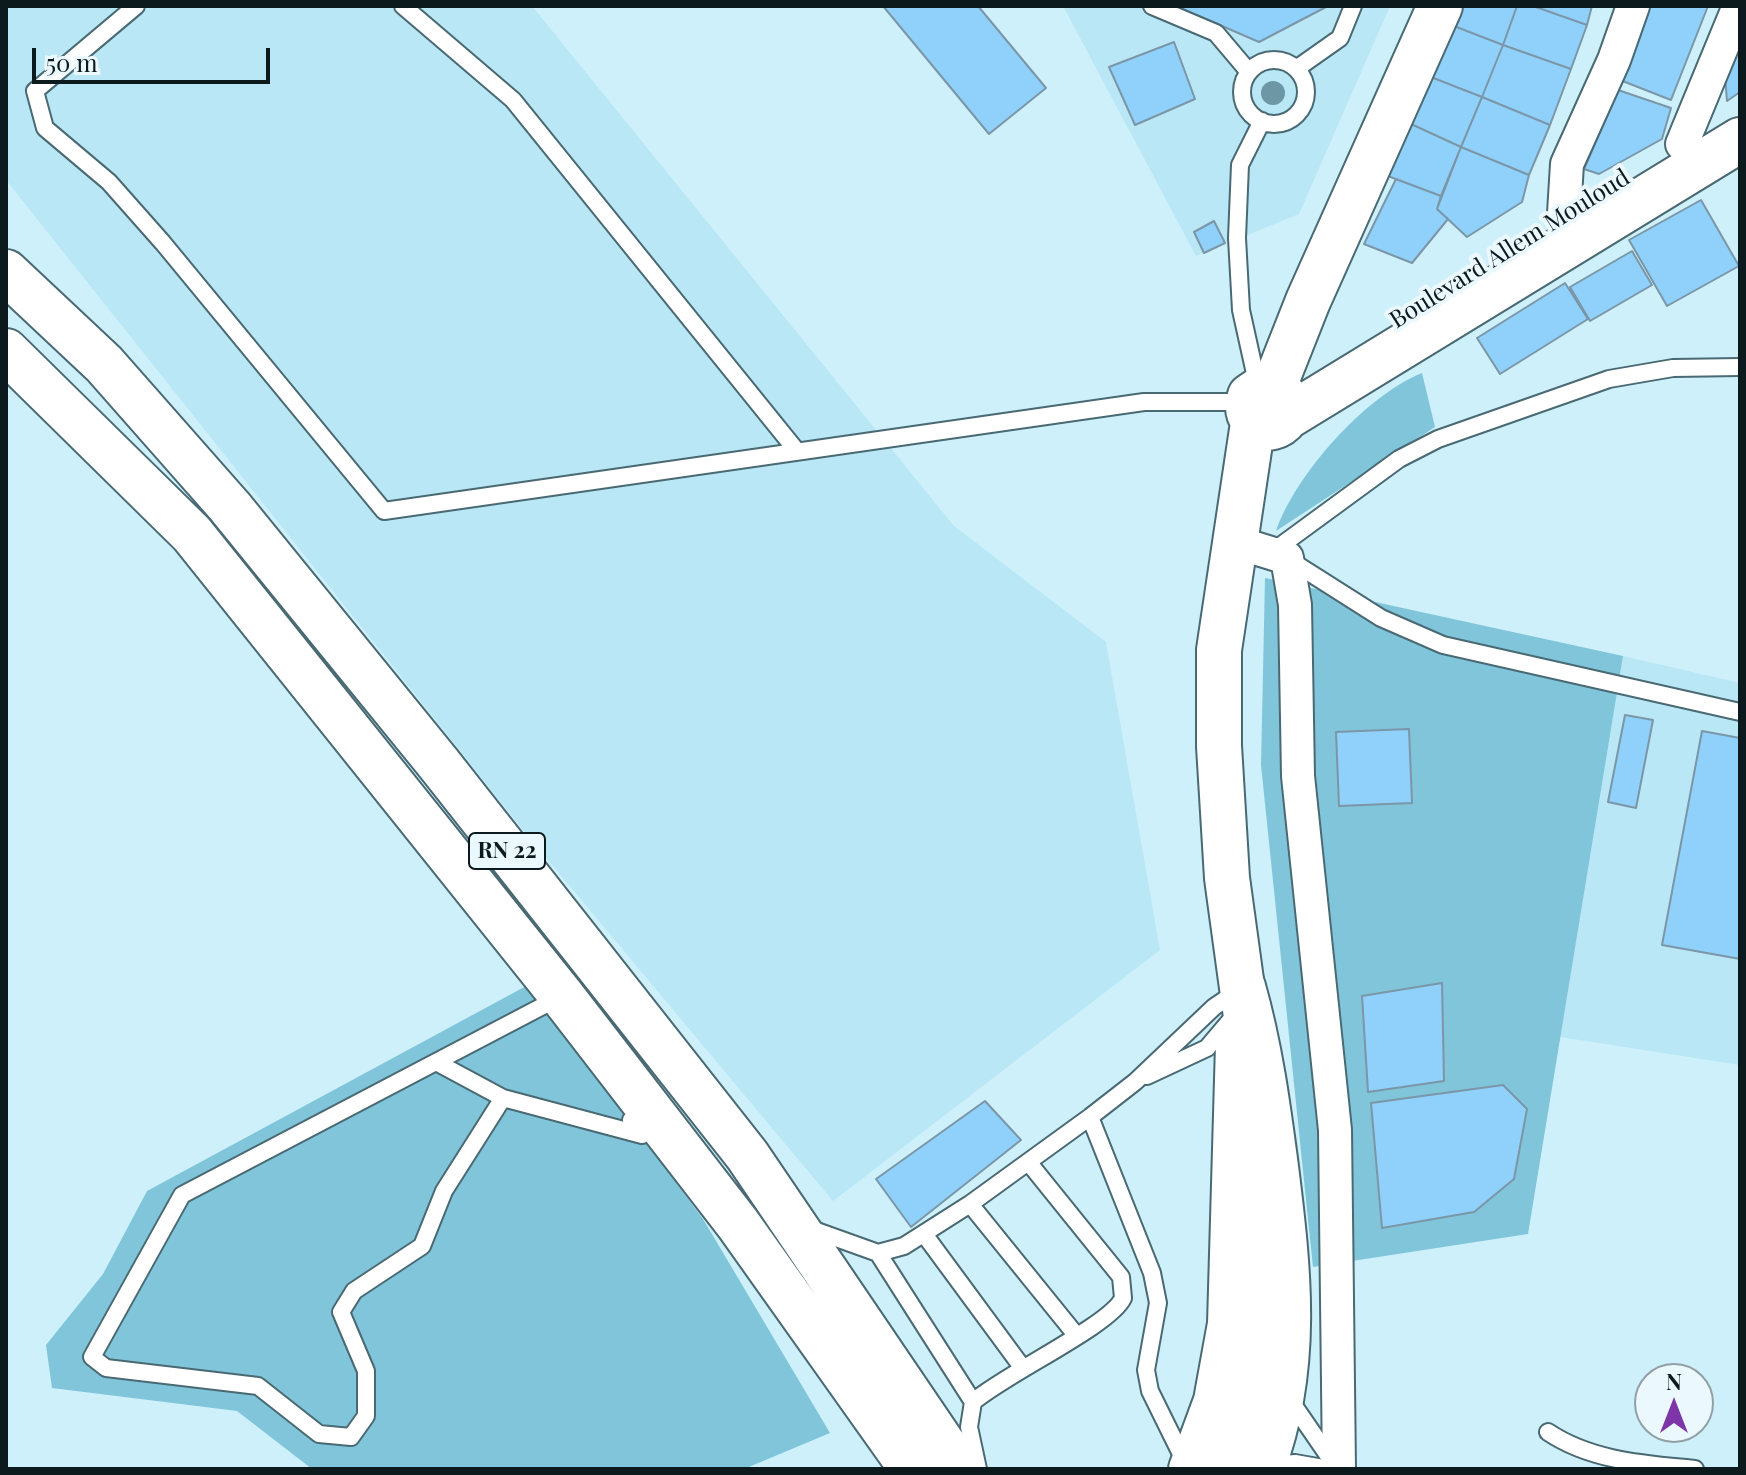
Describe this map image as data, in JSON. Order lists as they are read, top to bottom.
{
  "streets": {
    "main road": ["Boulevard Allem Mouloud", "RN 22"]
  },
  "scale_bar": "50 m",
  "north": "top"
}
